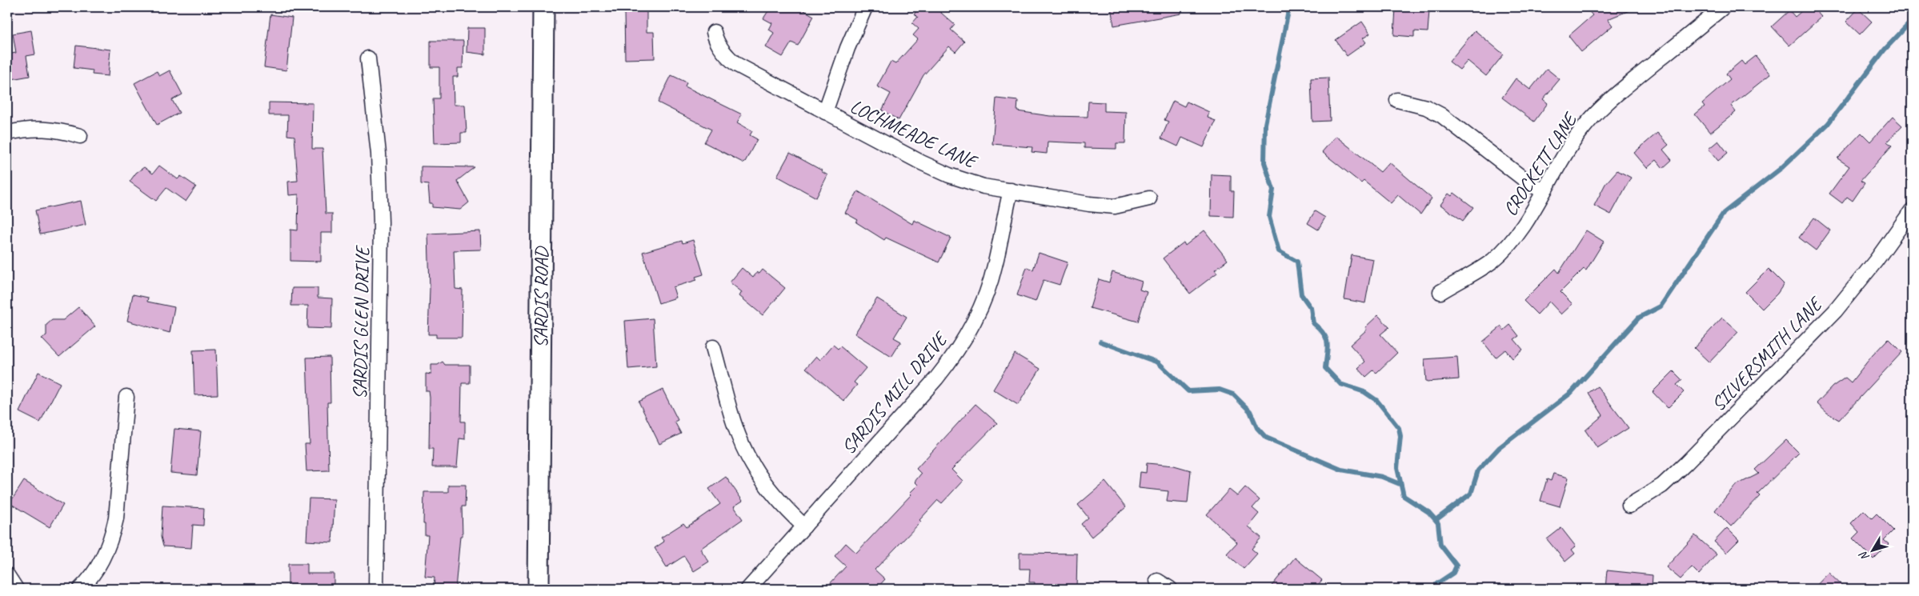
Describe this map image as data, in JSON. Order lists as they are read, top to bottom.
{
  "streets": {
    "main road": ["SARDIS ROAD"],
    "street": [
      "LOCHMEADE LANE",
      "CROCKETT LANE",
      "SARDIS GLEN DRIVE",
      "SILVERSMITH LANE",
      "SARDIS MILL DRIVE"
    ]
  },
  "crossings": [
    ["LOCHMEADE LANE", "SARDIS MILL DRIVE"]
  ],
  "north": "bottom left"
}
